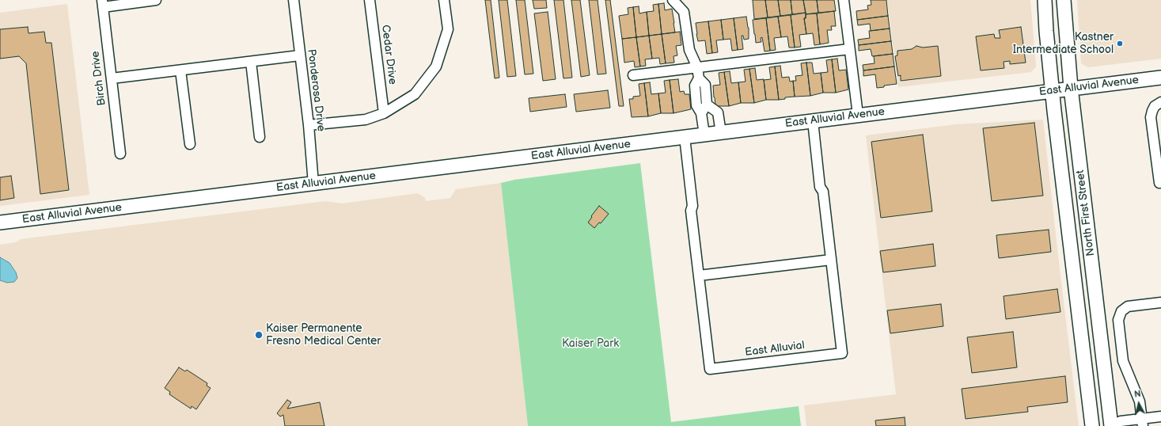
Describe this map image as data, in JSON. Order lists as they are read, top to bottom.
{
  "streets": {
    "main road": ["East Alluvial Avenue", "North First Street"],
    "street": [
      "Cedar Drive",
      "Birch Drive",
      "Ponderosa Drive",
      "East Alluvial"
    ]
  },
  "crossings": [
    ["East Alluvial Avenue", "Ponderosa Drive"],
    ["East Alluvial Avenue", "North First Street"],
    ["East Alluvial Avenue", "East Alluvial"]
  ],
  "parks": ["Kaiser Park"],
  "places": ["Kastner Intermediate School", "Kaiser Permanente Fresno Medical Center"],
  "north": "top"
}
